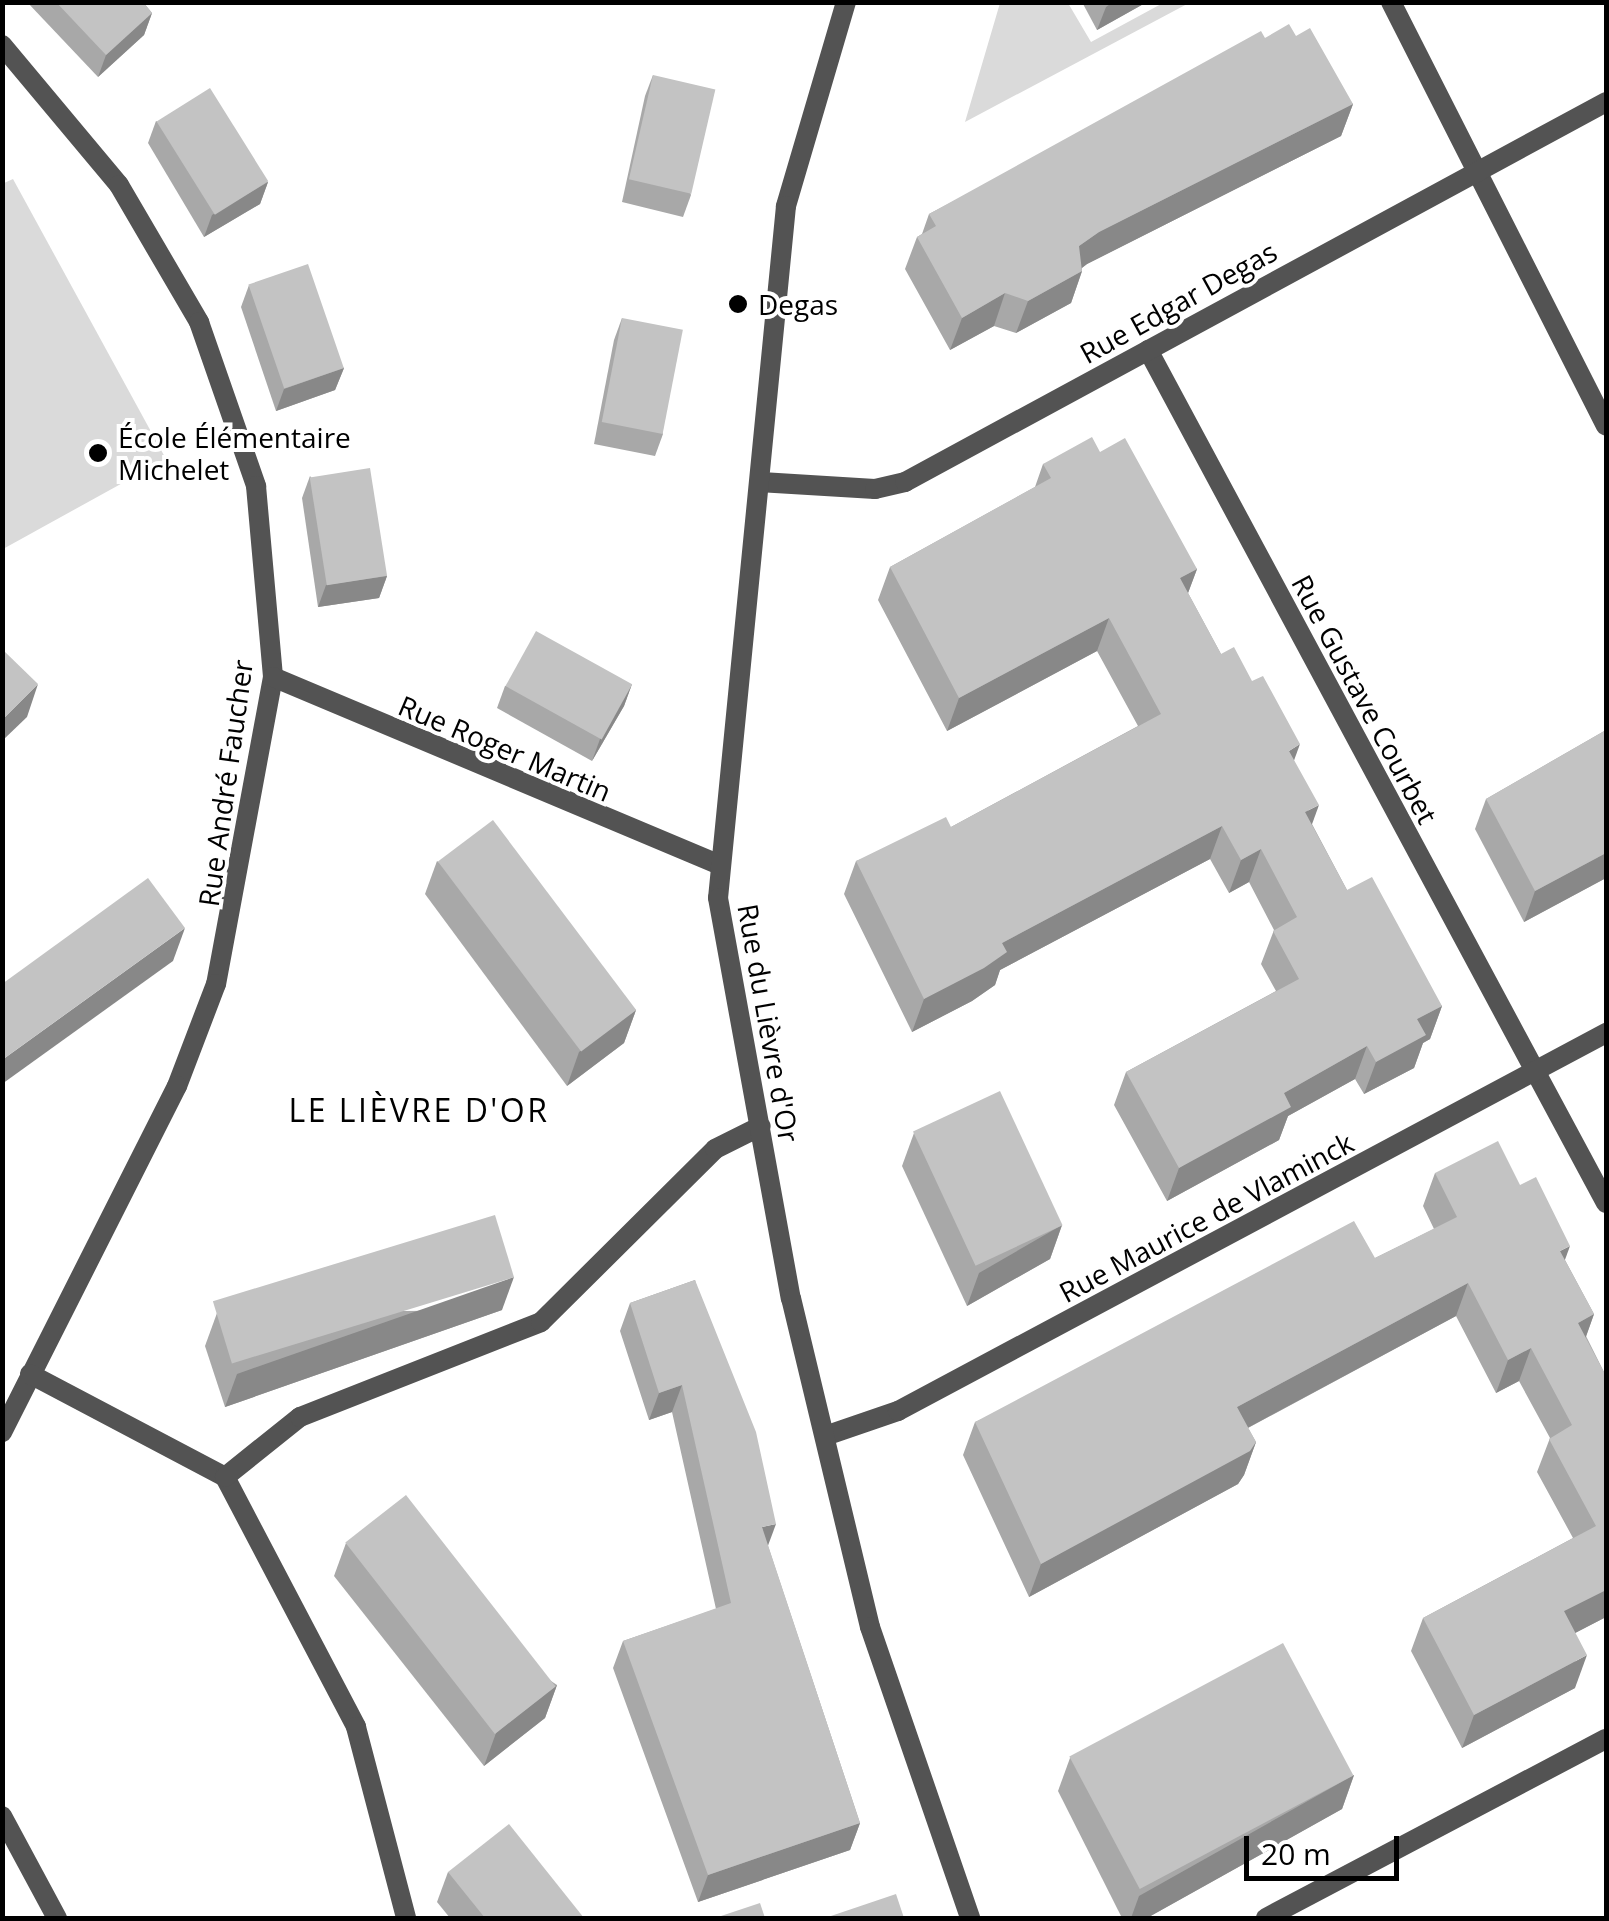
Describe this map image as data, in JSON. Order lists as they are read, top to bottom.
{
  "streets": {
    "street": [
      "Rue Edgar Degas",
      "Rue Gustave Courbet",
      "Rue Roger Martin",
      "Rue André Faucher",
      "Rue du Lièvre d'Or",
      "Rue Maurice de Vlaminck"
    ]
  },
  "crossings": [
    ["Rue Edgar Degas", "Rue Gustave Courbet"],
    ["Rue Edgar Degas", "Rue du Lièvre d'Or"],
    ["Rue Gustave Courbet", "Rue Maurice de Vlaminck"],
    ["Rue Roger Martin", "Rue André Faucher"],
    ["Rue Roger Martin", "Rue du Lièvre d'Or"],
    ["Rue du Lièvre d'Or", "Rue Maurice de Vlaminck"]
  ],
  "districts": ["LE LIÈVRE D'OR"],
  "places": ["Degas", "École Élémentaire Michelet"],
  "scale_bar": "20 m"
}
